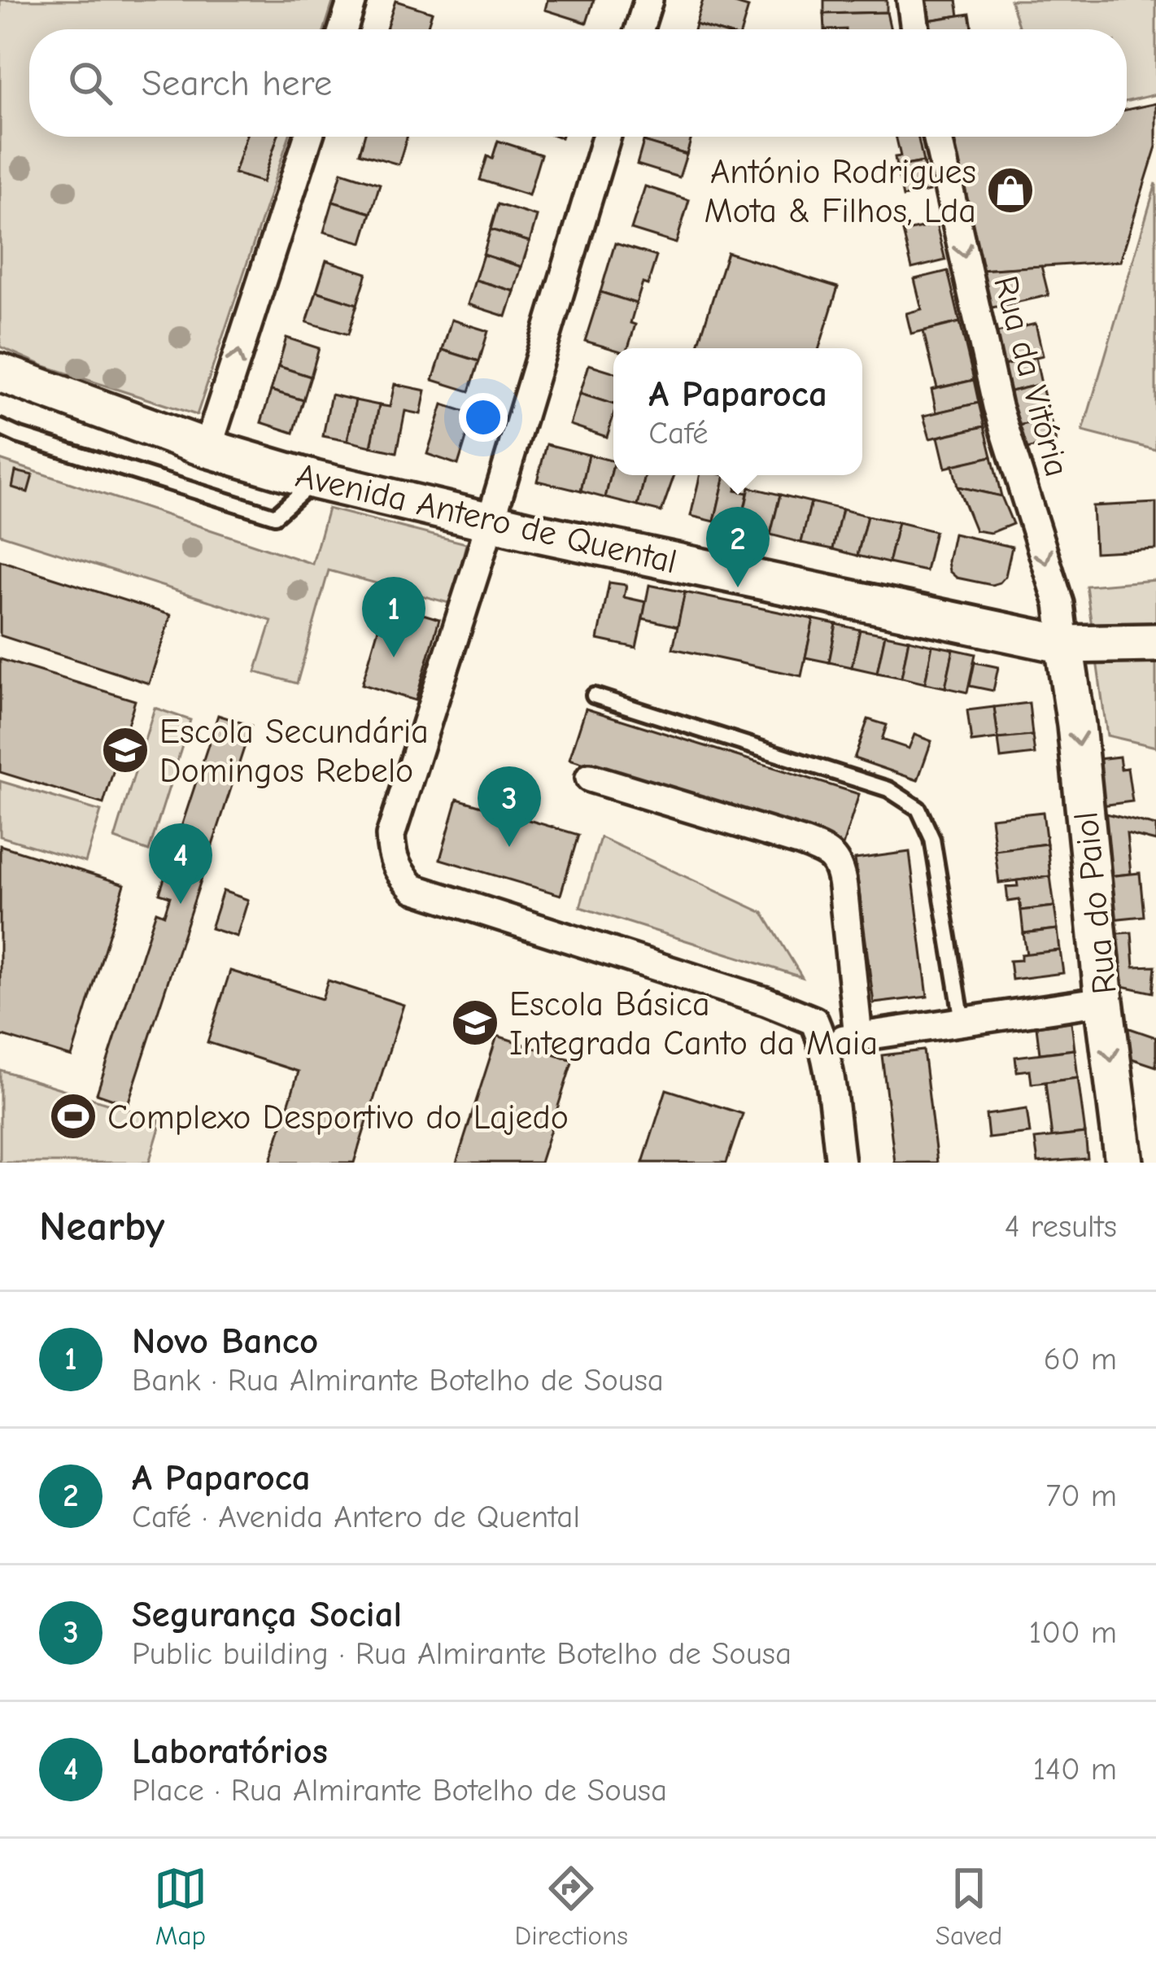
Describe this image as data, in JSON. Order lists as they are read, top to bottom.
{
  "streets": {
    "main road": ["Avenida Antero de Quental", "Rua do Paiol"],
    "street": ["Rua da Vitória"]
  },
  "crossings": [
    ["Rua da Vitória", "Avenida Antero de Quental"],
    ["Rua da Vitória", "Rua do Paiol"],
    ["Avenida Antero de Quental", "Rua do Paiol"]
  ],
  "one_way": ["Rua da Vitória", "Rua do Paiol"],
  "places": {
    "shop": ["António Rodrigues Mota & Filhos, Lda"],
    "school or university": ["Escola Secundária Domingos Rebelo", "Escola Básica Integrada Canto da Maia"],
    "sports": ["Complexo Desportivo do Lajedo"]
  },
  "page": {
    "search": "Search here",
    "popup": ["A Paparoca", "Café"],
    "pins": [
      "2",
      "1",
      "3",
      "4"
    ],
    "heading": ["Nearby", "4 results"],
    "list": [
      {
        "mark": "1",
        "name": "Novo Banco",
        "note": "Bank · Rua Almirante Botelho de Sousa",
        "value": "60 m"
      },
      {
        "mark": "2",
        "name": "A Paparoca",
        "note": "Café · Avenida Antero de Quental",
        "value": "70 m"
      },
      {
        "mark": "3",
        "name": "Segurança Social",
        "note": "Public building · Rua Almirante Botelho de Sousa",
        "value": "100 m"
      },
      {
        "mark": "4",
        "name": "Laboratórios",
        "note": "Place · Rua Almirante Botelho de Sousa",
        "value": "140 m"
      }
    ],
    "nav": ["Map", "Directions", "Saved"]
  }
}
